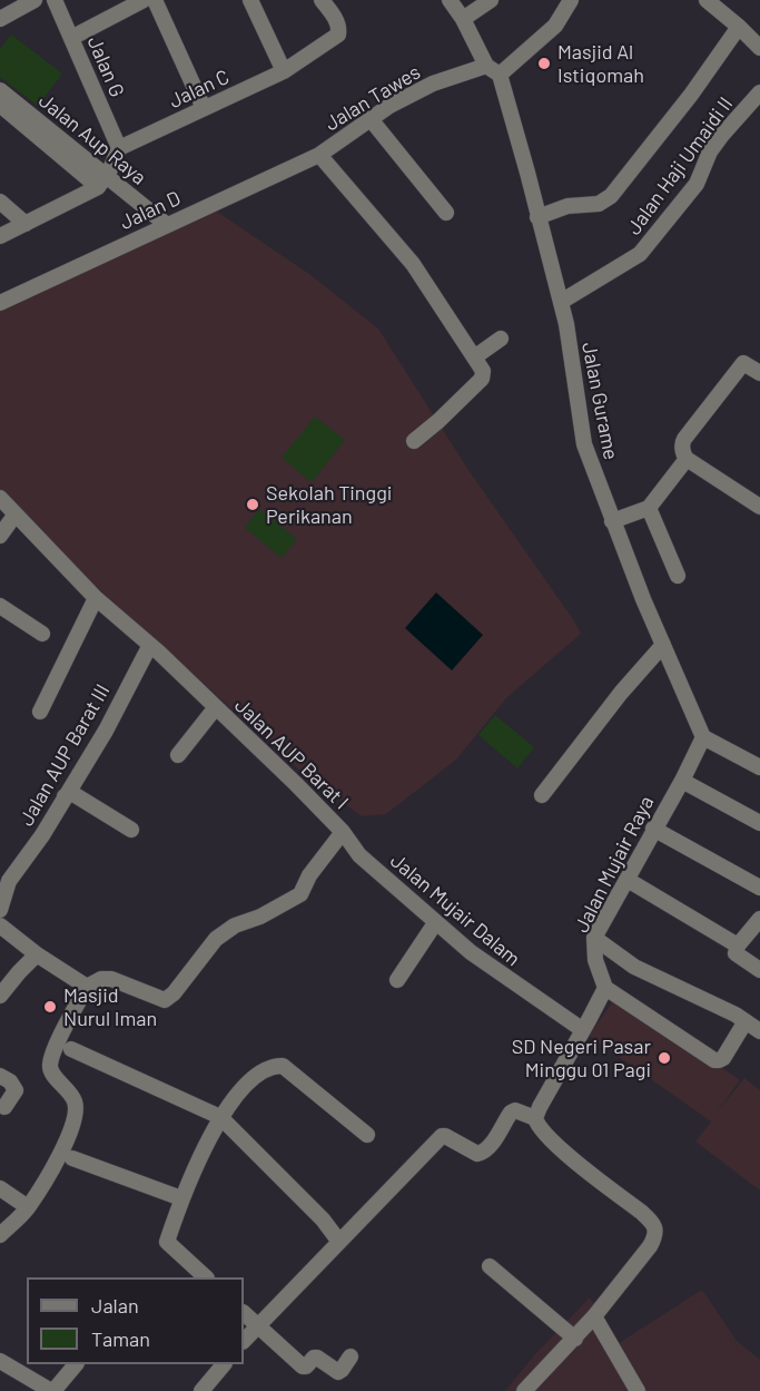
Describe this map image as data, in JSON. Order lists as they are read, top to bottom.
{
  "streets": {
    "street": [
      "Jalan G",
      "Jalan C",
      "Jalan Tawes",
      "Jalan Aup Raya",
      "Jalan Haji Umaidi II",
      "Jalan D",
      "Jalan Gurame",
      "Jalan AUP Barat I",
      "Jalan AUP Barat III",
      "Jalan Mujair Raya",
      "Jalan Mujair Dalam"
    ]
  },
  "crossings": [
    ["Jalan G", "Jalan C"],
    ["Jalan Tawes", "Jalan D"],
    ["Jalan Tawes", "Jalan Gurame"],
    ["Jalan Aup Raya", "Jalan D"],
    ["Jalan Haji Umaidi II", "Jalan Gurame"],
    ["Jalan Gurame", "Jalan Mujair Raya"],
    ["Jalan AUP Barat I", "Jalan AUP Barat III"],
    ["Jalan AUP Barat I", "Jalan Mujair Dalam"]
  ],
  "places": [
    "Masjid Al Istiqomah",
    "Sekolah Tinggi Perikanan",
    "Masjid Nurul Iman",
    "SD Negeri Pasar Minggu 01 Pagi"
  ],
  "legend": ["Jalan", "Taman"]
}
